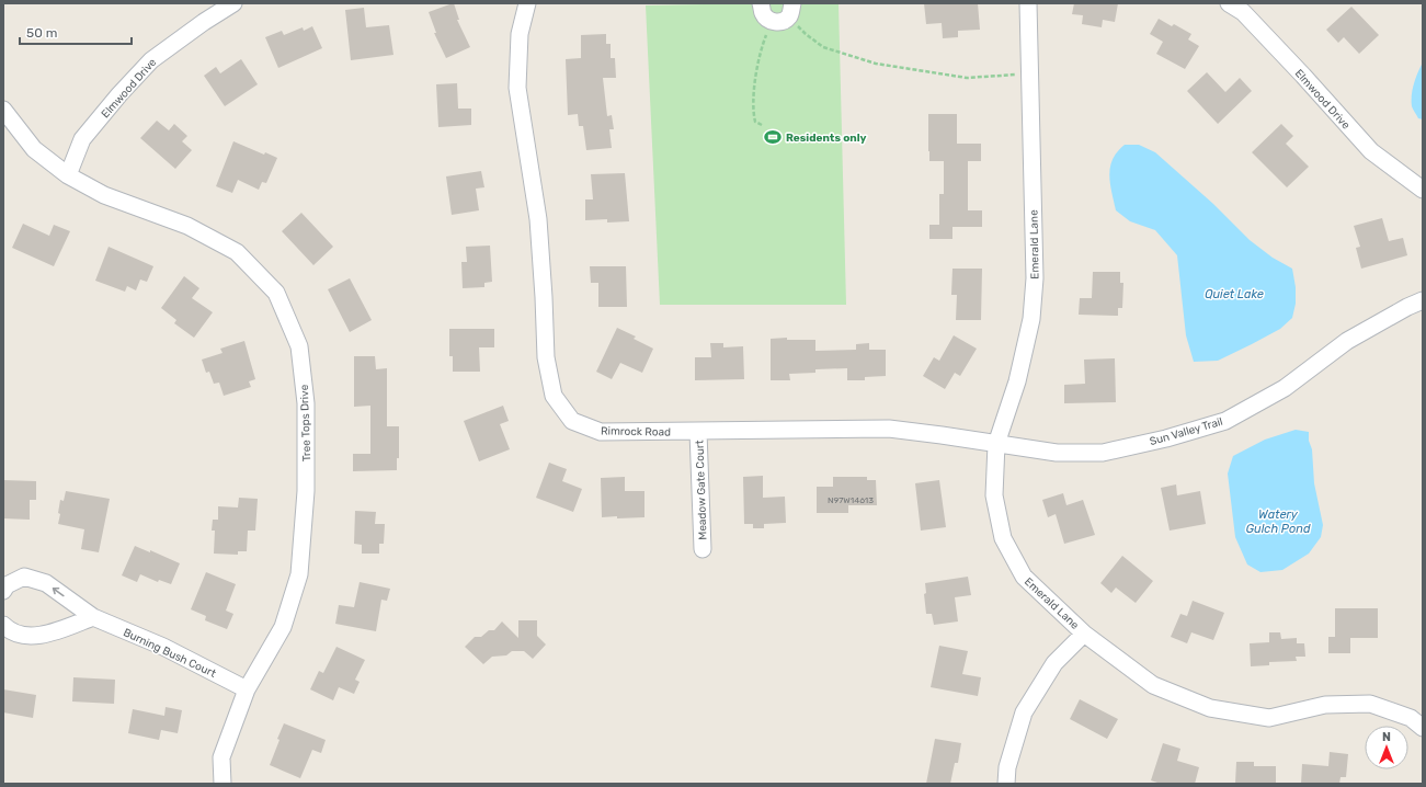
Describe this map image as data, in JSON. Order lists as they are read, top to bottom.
{
  "streets": {
    "street": [
      "Elmwood Drive",
      "Emerald Lane",
      "Tree Tops Drive",
      "Rimrock Road",
      "Sun Valley Trail",
      "Meadow Gate Court",
      "Burning Bush Court"
    ]
  },
  "crossings": [
    ["Elmwood Drive", "Tree Tops Drive"],
    ["Emerald Lane", "Rimrock Road"],
    ["Emerald Lane", "Sun Valley Trail"],
    ["Tree Tops Drive", "Burning Bush Court"],
    ["Rimrock Road", "Sun Valley Trail"],
    ["Rimrock Road", "Meadow Gate Court"]
  ],
  "water": ["Quiet Lake", "Watery Gulch Pond"],
  "places": {
    "sports": ["Residents only"]
  },
  "house_numbers": ["N97W14613"],
  "scale_bar": "50 m",
  "north": "top"
}
